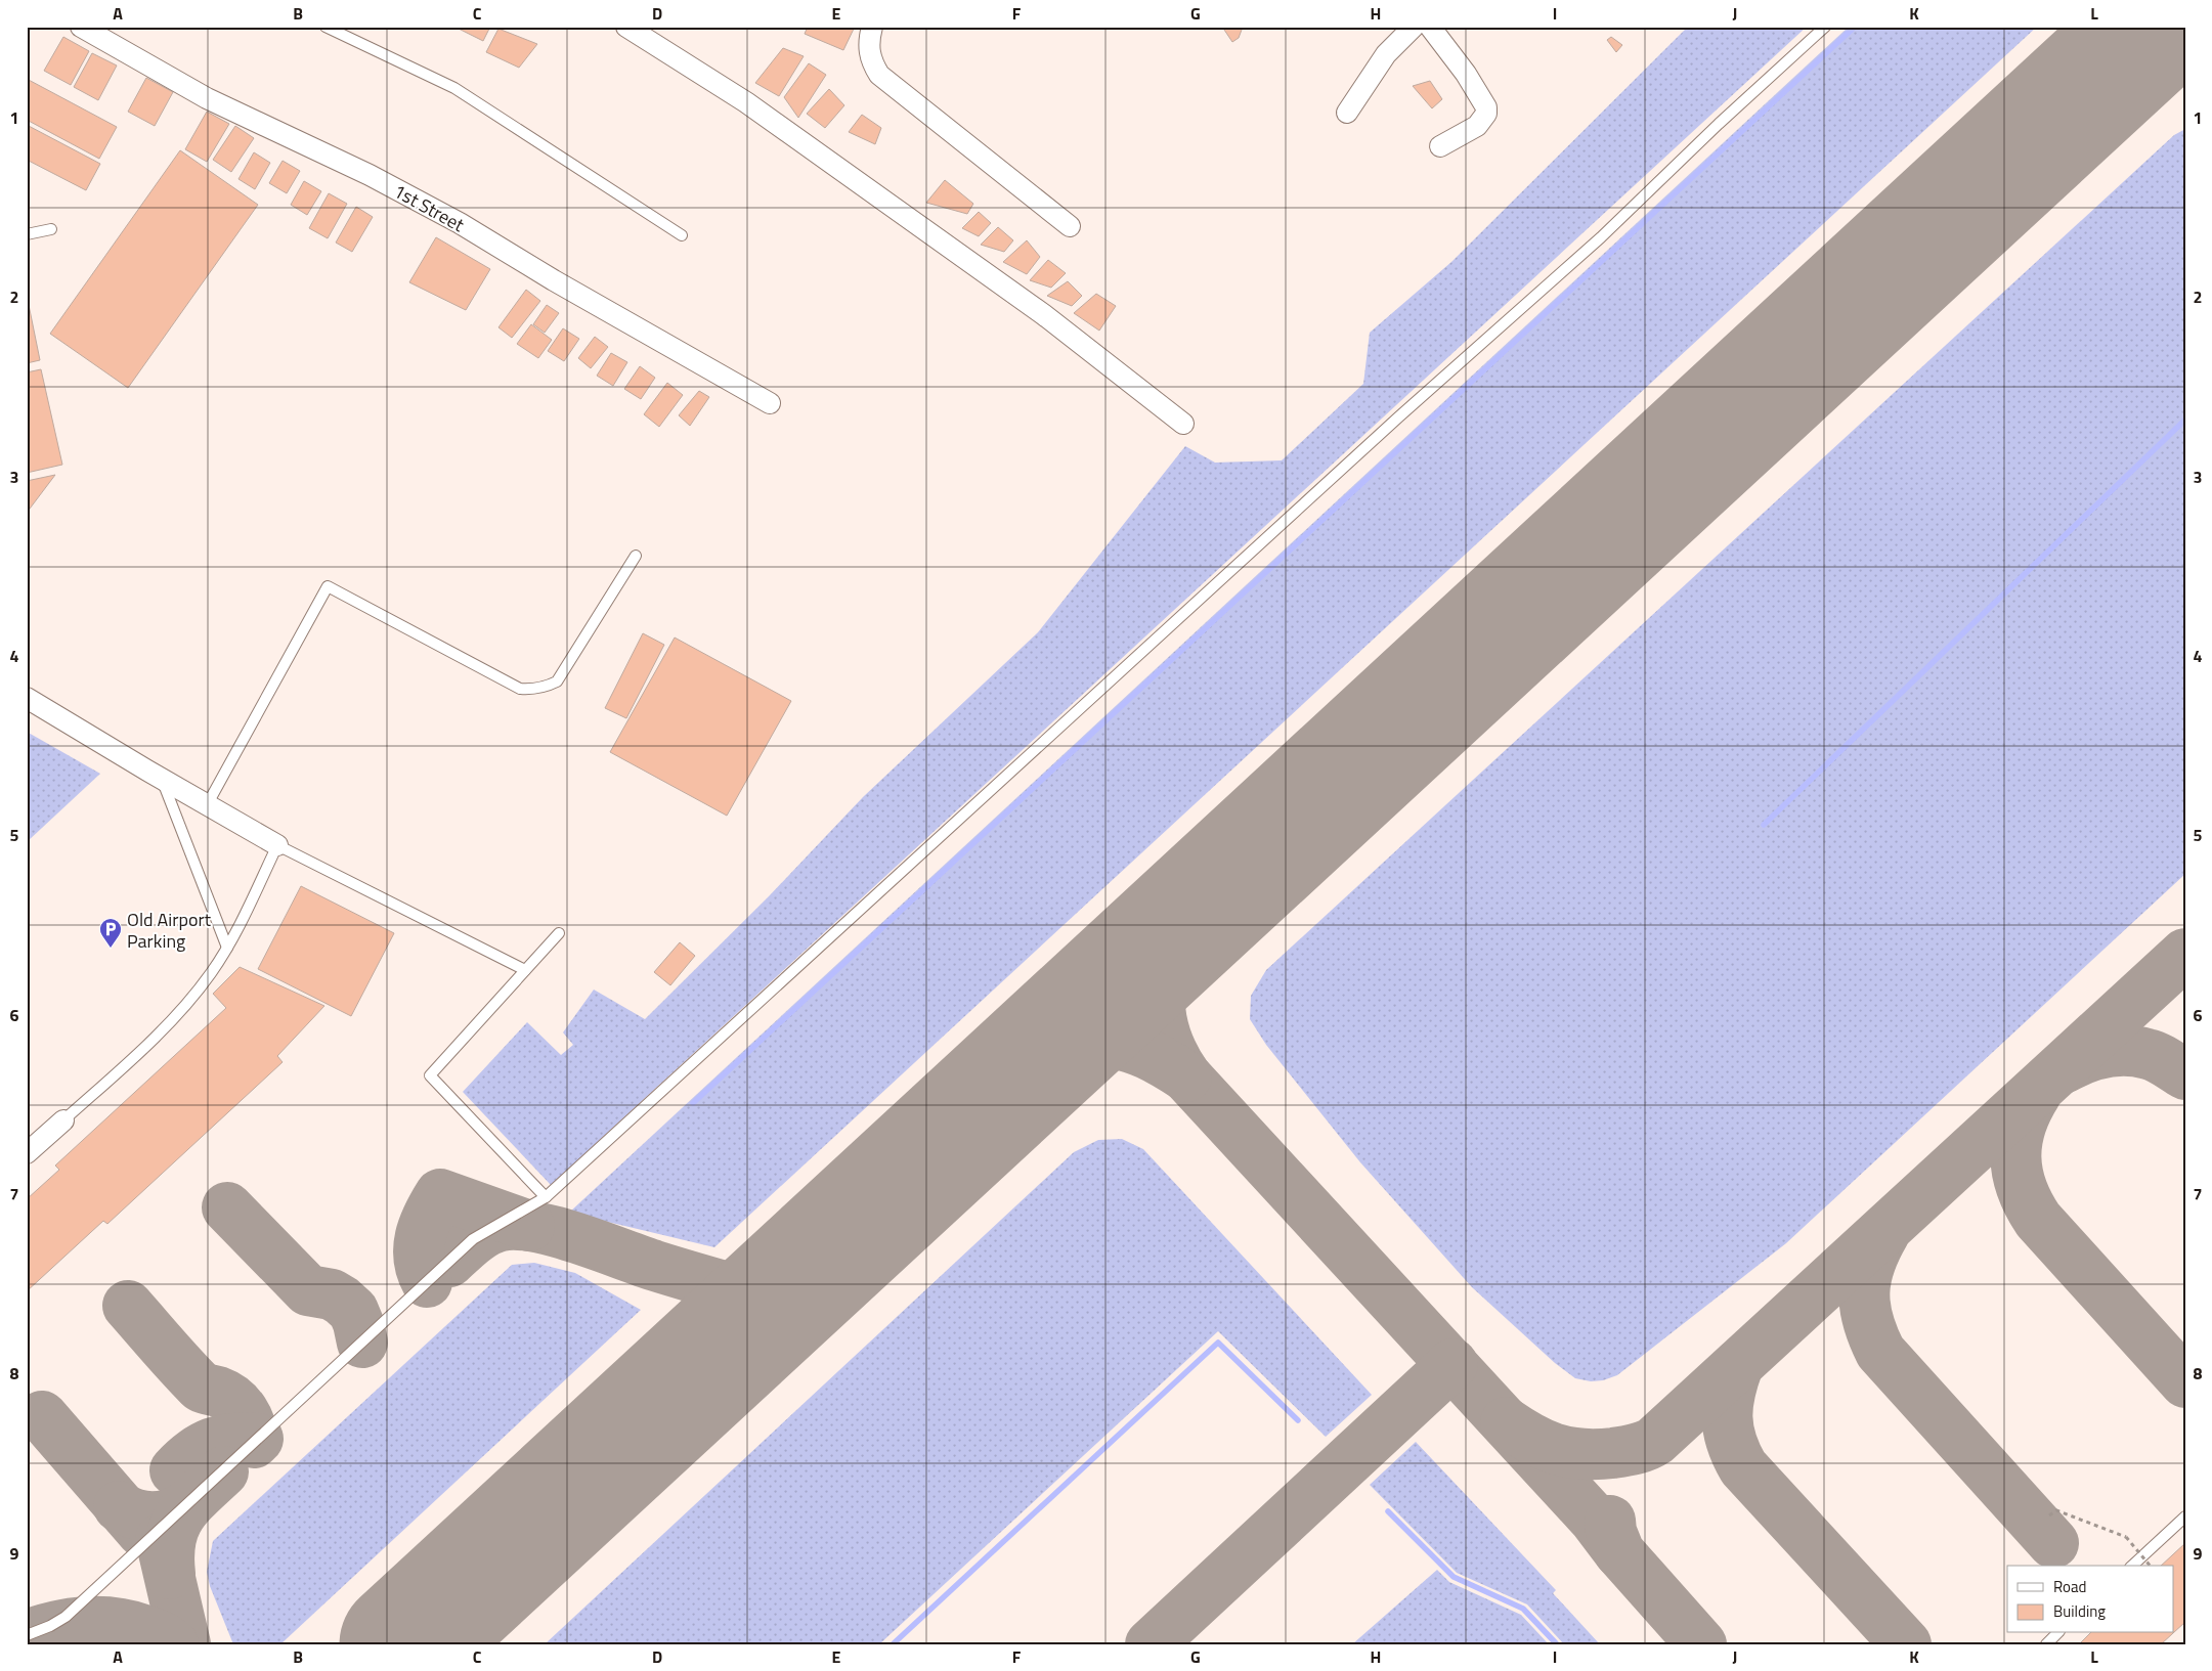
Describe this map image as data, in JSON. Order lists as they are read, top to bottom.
{
  "streets": {
    "street": ["1st Street"]
  },
  "places": {
    "parking": ["Old Airport Parking"]
  },
  "legend": ["Road", "Building"],
  "grid": {
    "columns": [
      "A",
      "B",
      "C",
      "D",
      "E",
      "F",
      "G",
      "H",
      "I",
      "J",
      "K",
      "L"
    ],
    "rows": [
      "1",
      "2",
      "3",
      "4",
      "5",
      "6",
      "7",
      "8",
      "9"
    ]
  }
}
